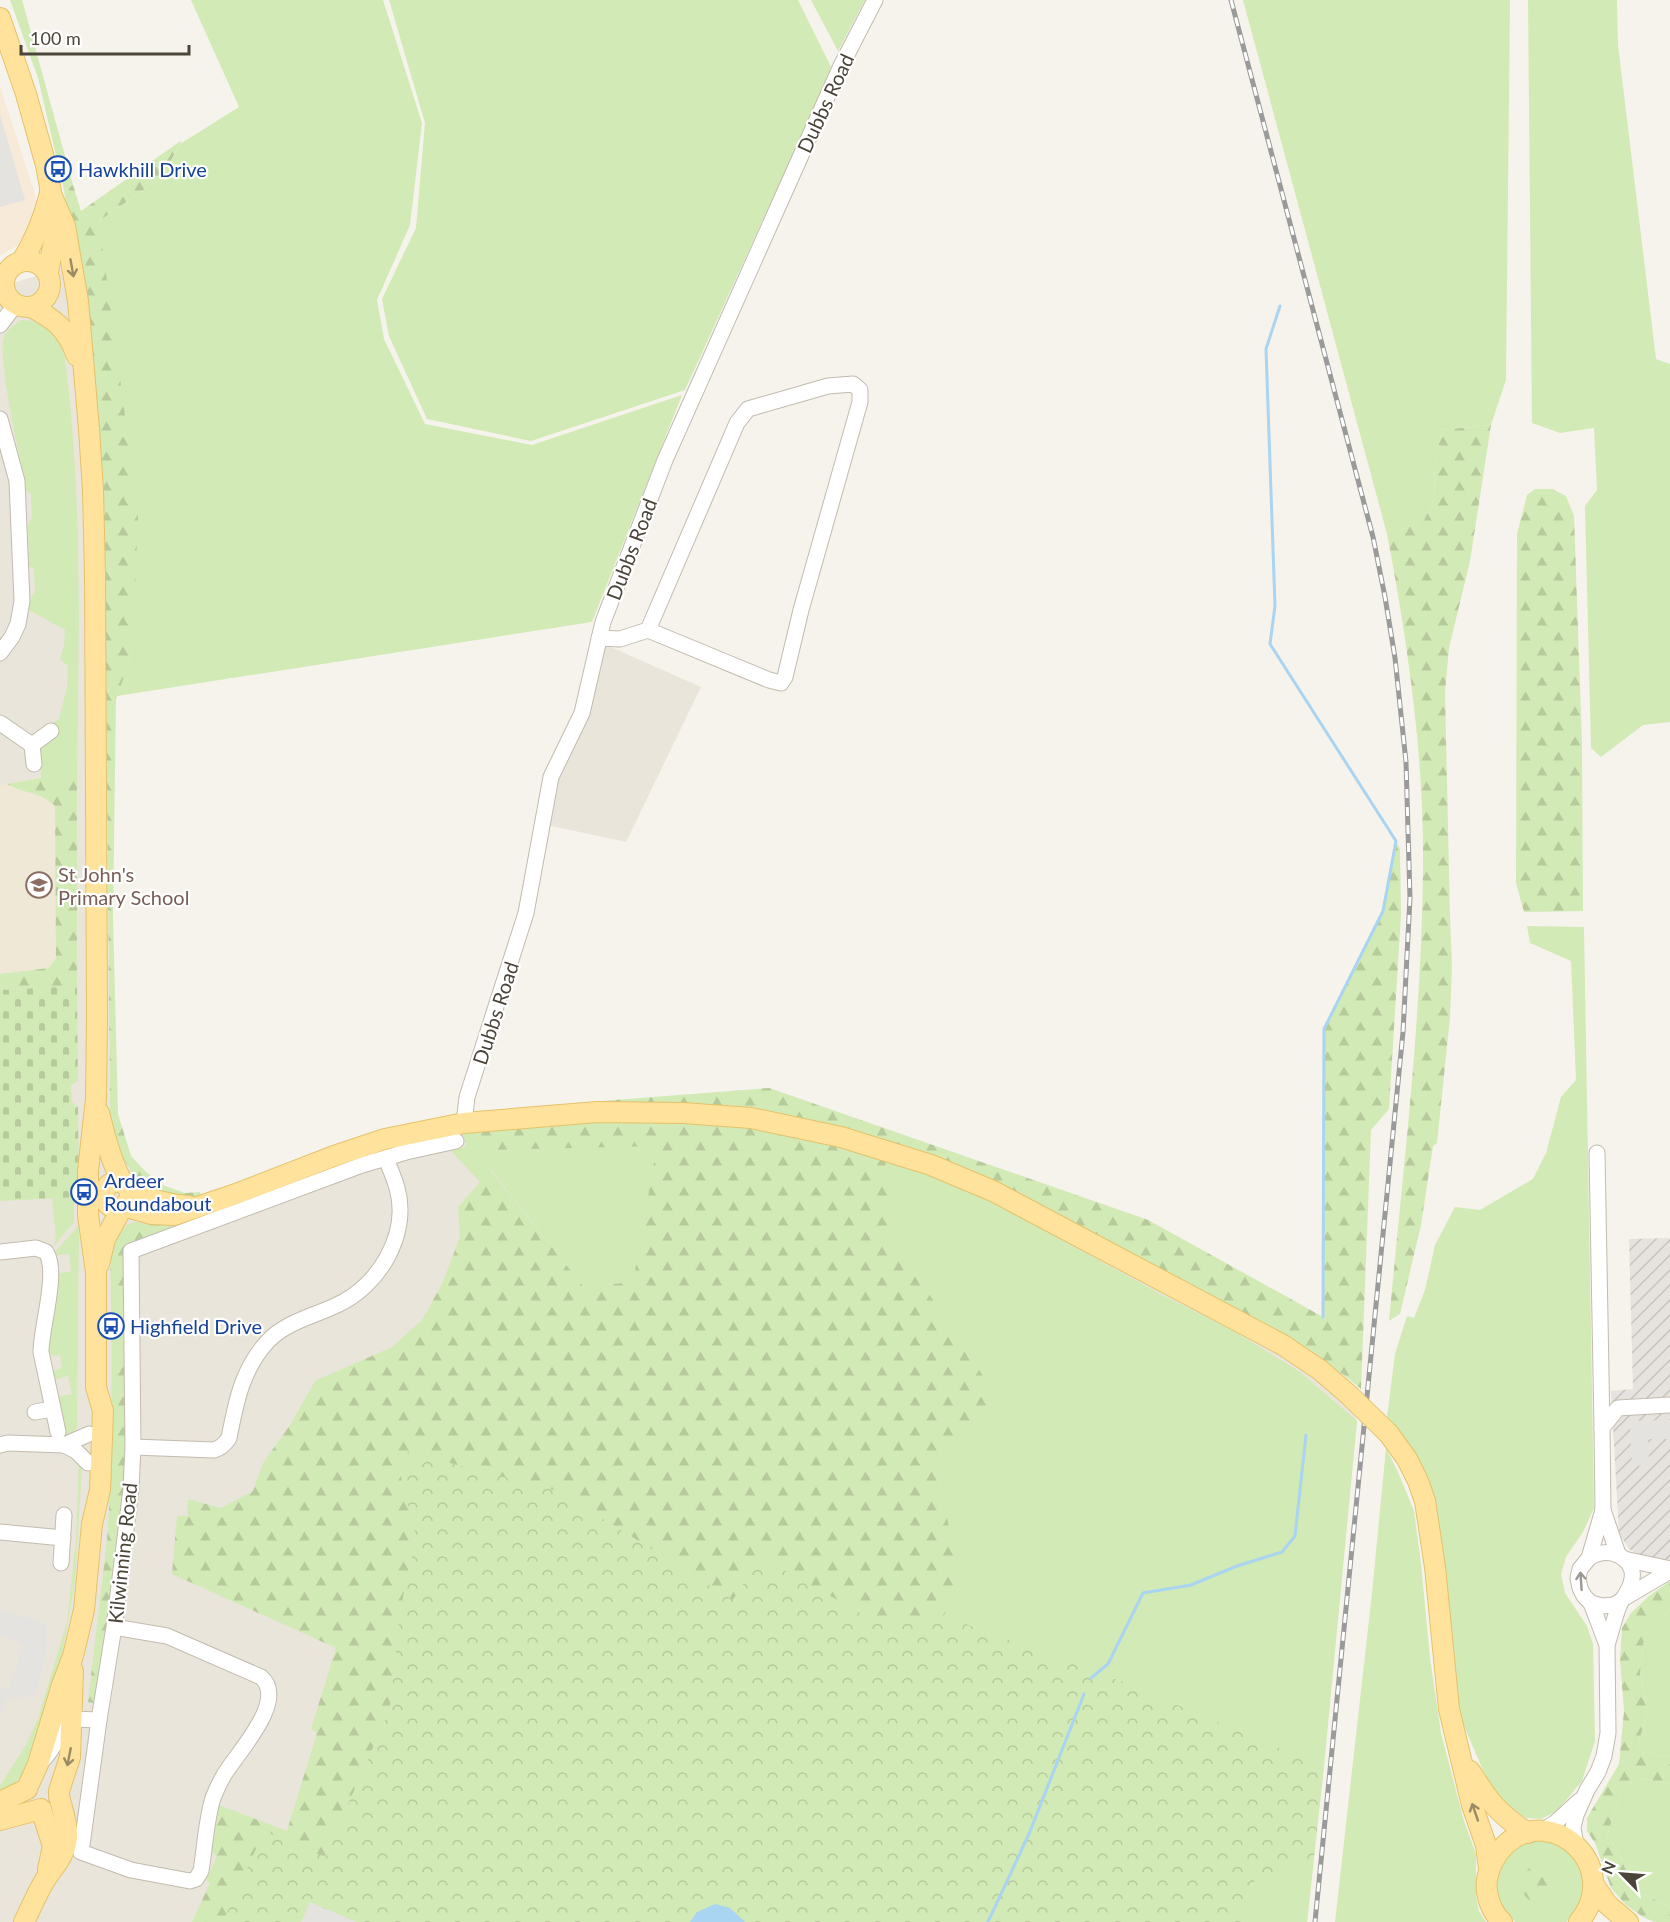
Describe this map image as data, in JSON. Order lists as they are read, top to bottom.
{
  "streets": {
    "street": ["Dubbs Road", "Kilwinning Road"]
  },
  "places": {
    "bus stop": ["Hawkhill Drive", "Ardeer Roundabout", "Highfield Drive"],
    "school or university": ["St John's Primary School"]
  },
  "scale_bar": "100 m",
  "north": "top left"
}
